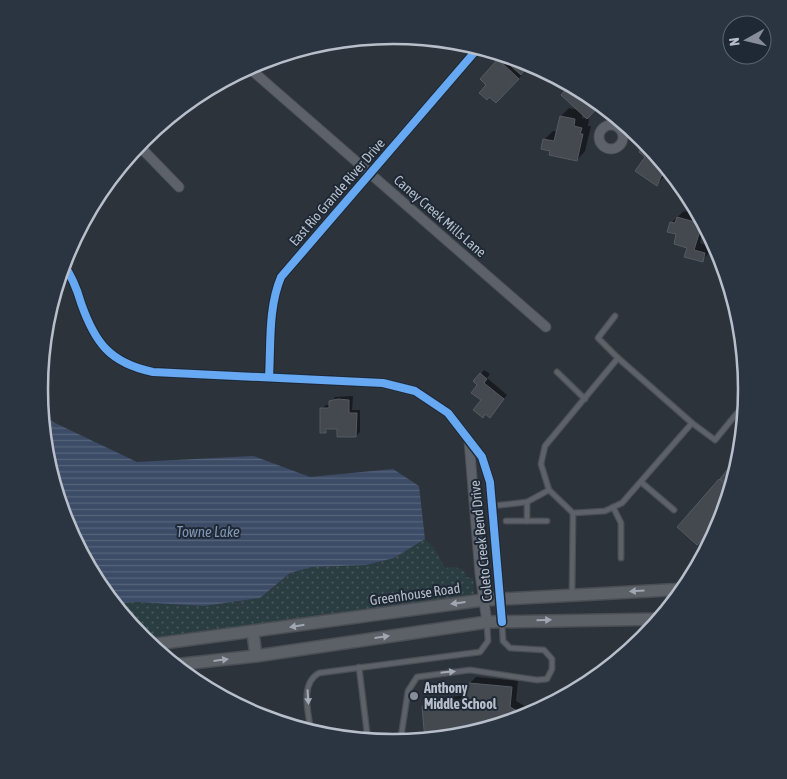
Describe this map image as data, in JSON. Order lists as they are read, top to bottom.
{
  "streets": {
    "main road": ["Greenhouse Road"],
    "street": ["East Rio Grande River Drive", "Caney Creek Mills Lane", "Coleto Creek Bend Drive"]
  },
  "crossings": [
    ["East Rio Grande River Drive", "Caney Creek Mills Lane"],
    ["East Rio Grande River Drive", "Coleto Creek Bend Drive"],
    ["Coleto Creek Bend Drive", "Greenhouse Road"]
  ],
  "water": ["Towne Lake"],
  "places": ["Anthony Middle School"],
  "north": "left"
}
